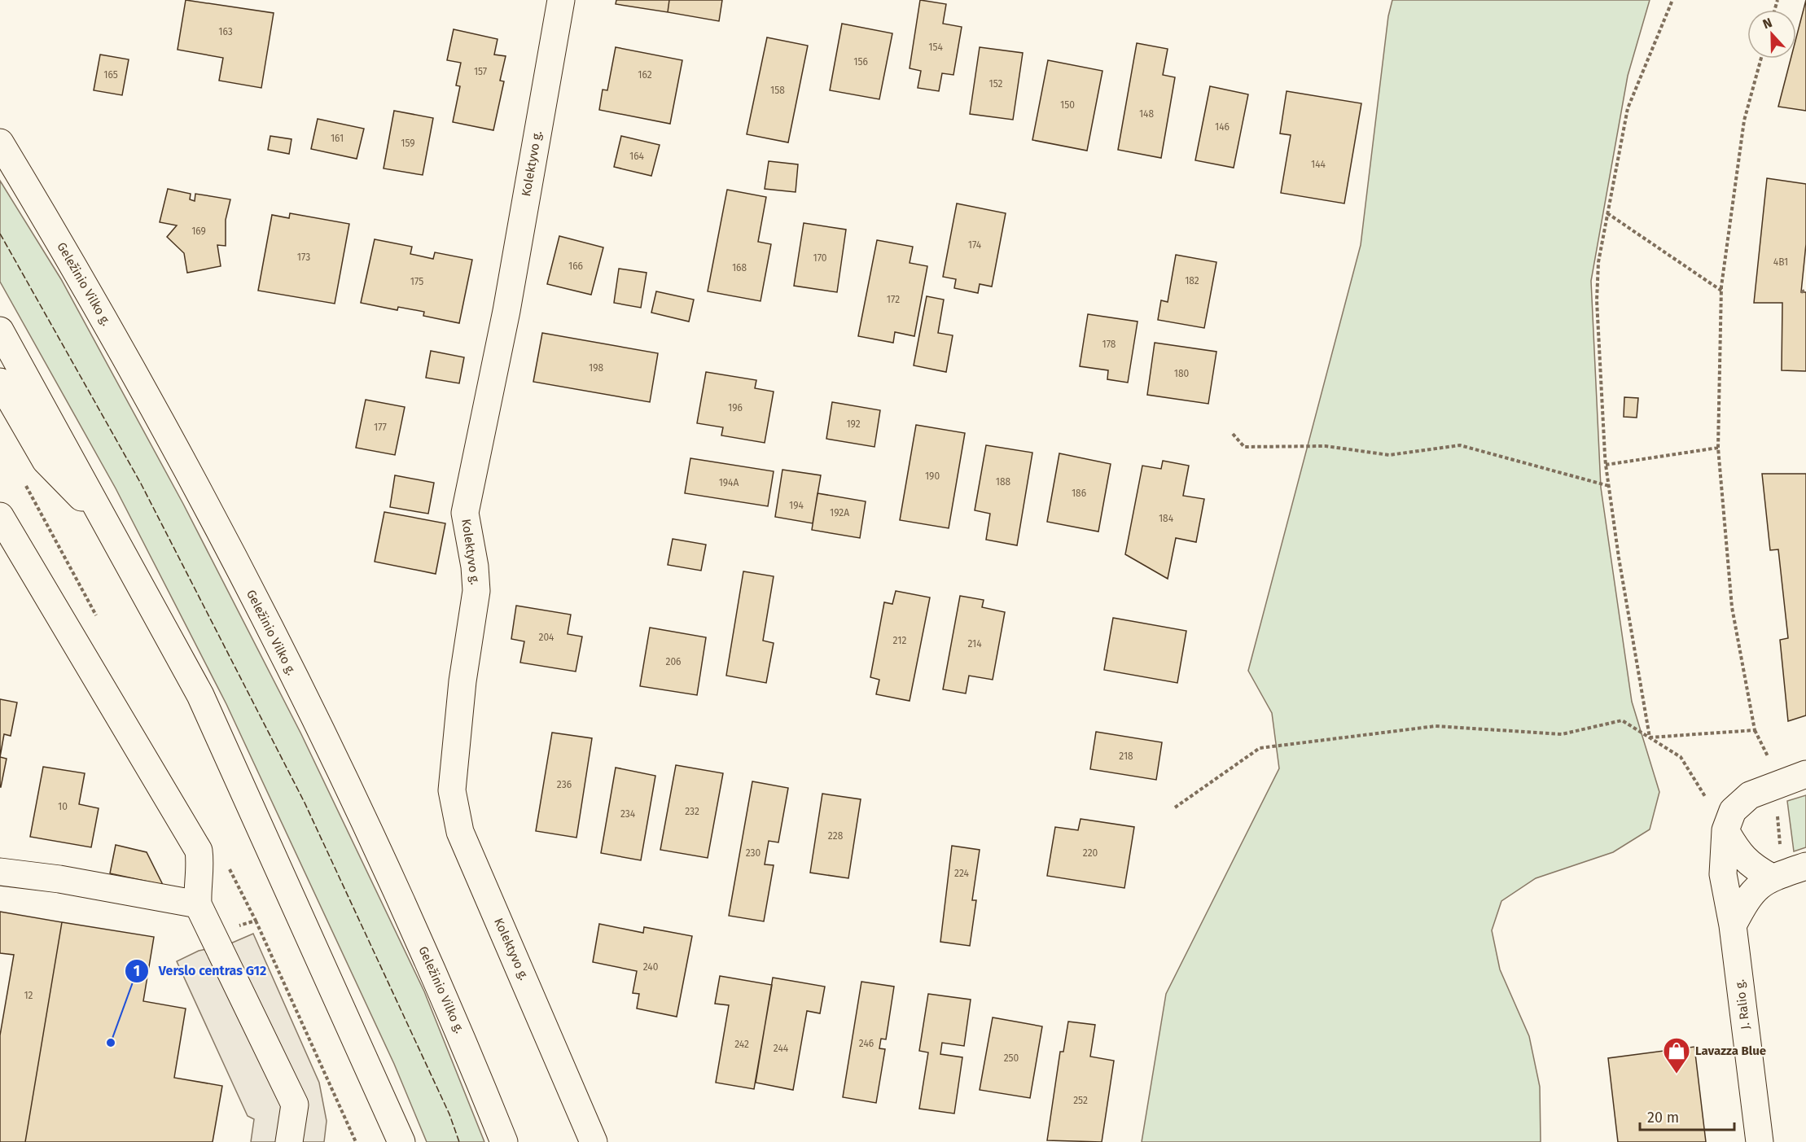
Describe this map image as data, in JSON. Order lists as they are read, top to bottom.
{
  "streets": {
    "main road": ["Kolektyvo g.", "Geležinio Vilko g.", "J. Ralio g."]
  },
  "places": {
    "other": ["Verslo centras G12"],
    "shop": ["Lavazza Blue"]
  },
  "house_numbers": [
    "163",
    "154",
    "156",
    "157",
    "165",
    "162",
    "152",
    "158",
    "150",
    "148",
    "146",
    "161",
    "159",
    "164",
    "144",
    "169",
    "174",
    "173",
    "170",
    "4B1",
    "166",
    "168",
    "182",
    "175",
    "172",
    "178",
    "198",
    "180",
    "196",
    "192",
    "177",
    "190",
    "188",
    "194A",
    "186",
    "194",
    "192A",
    "184",
    "204",
    "212",
    "214",
    "206",
    "218",
    "236",
    "10",
    "232",
    "234",
    "228",
    "230",
    "220",
    "224",
    "240",
    "12",
    "246",
    "242",
    "244",
    "250",
    "252"
  ],
  "scale_bar": "20 m",
  "north": "top"
}
